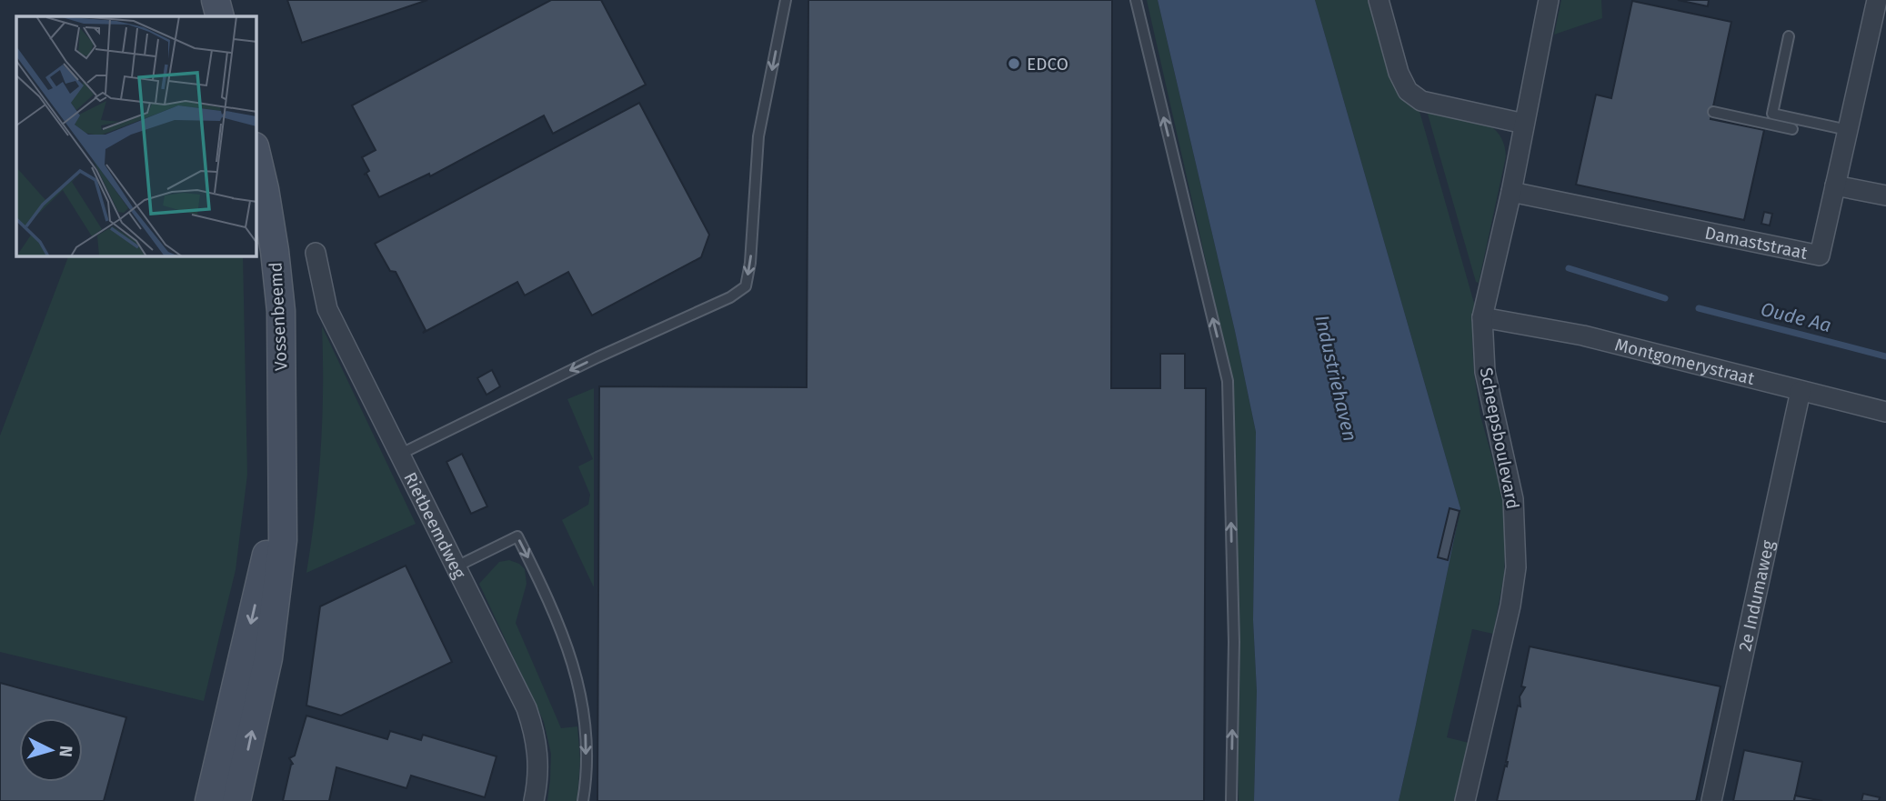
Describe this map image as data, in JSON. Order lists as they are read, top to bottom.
{
  "streets": {
    "main road": ["Vossenbeemd"],
    "street": [
      "Damaststraat",
      "Montgomerystraat",
      "Scheepsboulevard",
      "Rietbeemdweg",
      "2e Indumaweg"
    ]
  },
  "crossings": [
    ["Damaststraat", "Scheepsboulevard"],
    ["Montgomerystraat", "Scheepsboulevard"],
    ["Montgomerystraat", "2e Indumaweg"]
  ],
  "water": ["Oude Aa", "Industriehaven"],
  "places": ["EDCO"],
  "north": "right"
}
